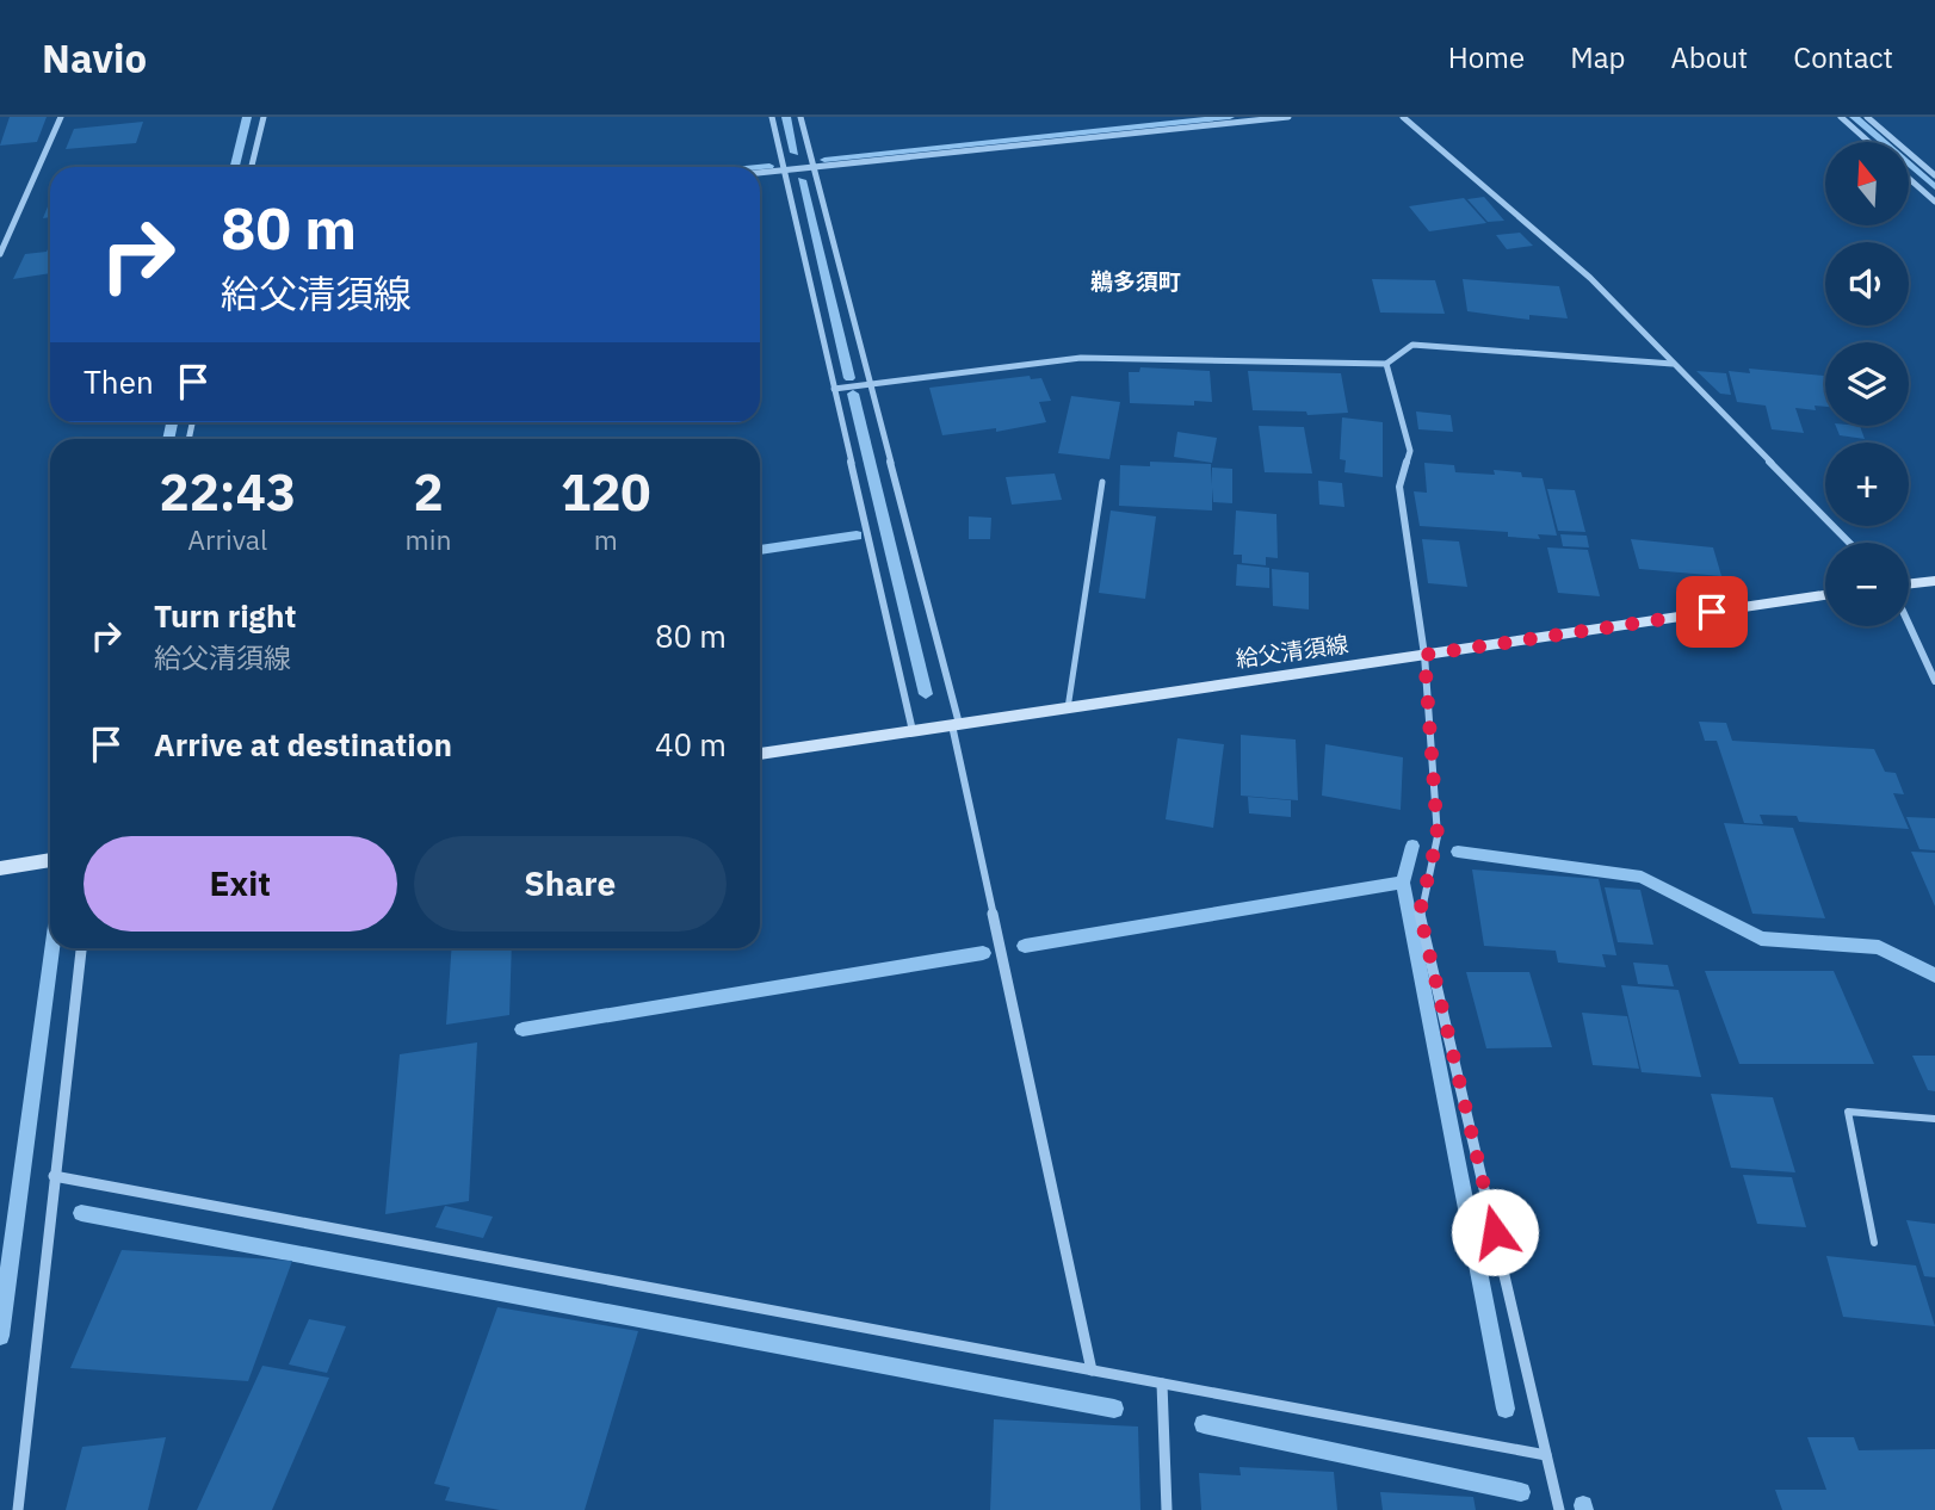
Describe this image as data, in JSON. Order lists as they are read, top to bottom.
{
  "streets": {
    "main road": ["給父清須線"]
  },
  "districts": ["鵜多須町"],
  "north": "top",
  "page": {
    "header": "Navio",
    "nav": [
      "Home",
      "Map",
      "About",
      "Contact"
    ],
    "map_buttons": ["+", "−"],
    "turn": ["80 m", "給父清須線"],
    "then": "Then",
    "eta": [
      "22:43",
      "Arrival",
      "2",
      "min",
      "120",
      "m"
    ],
    "list": [
      {
        "name": "Turn right",
        "note": "給父清須線",
        "value": "80 m"
      },
      {
        "name": "Arrive at destination",
        "value": "40 m"
      }
    ],
    "buttons": ["Exit", "Share"]
  }
}
